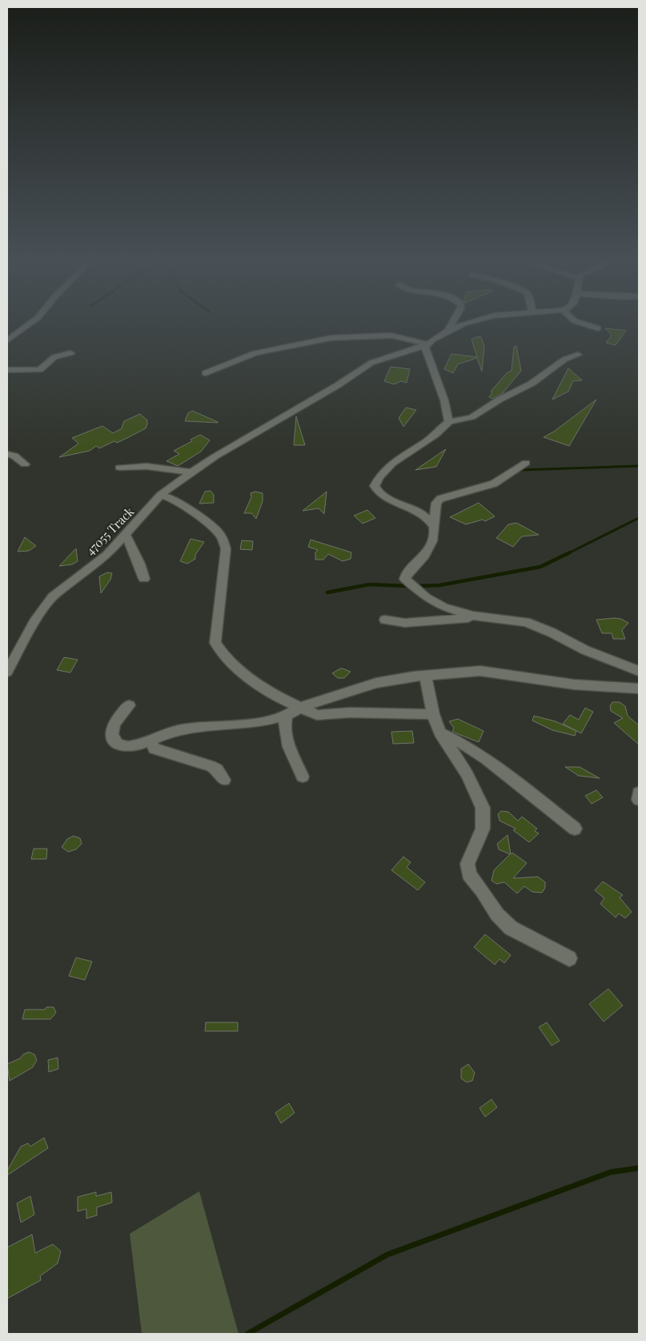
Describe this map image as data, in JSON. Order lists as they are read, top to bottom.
{
  "streets": {
    "street": ["47055 Track"]
  }
}
